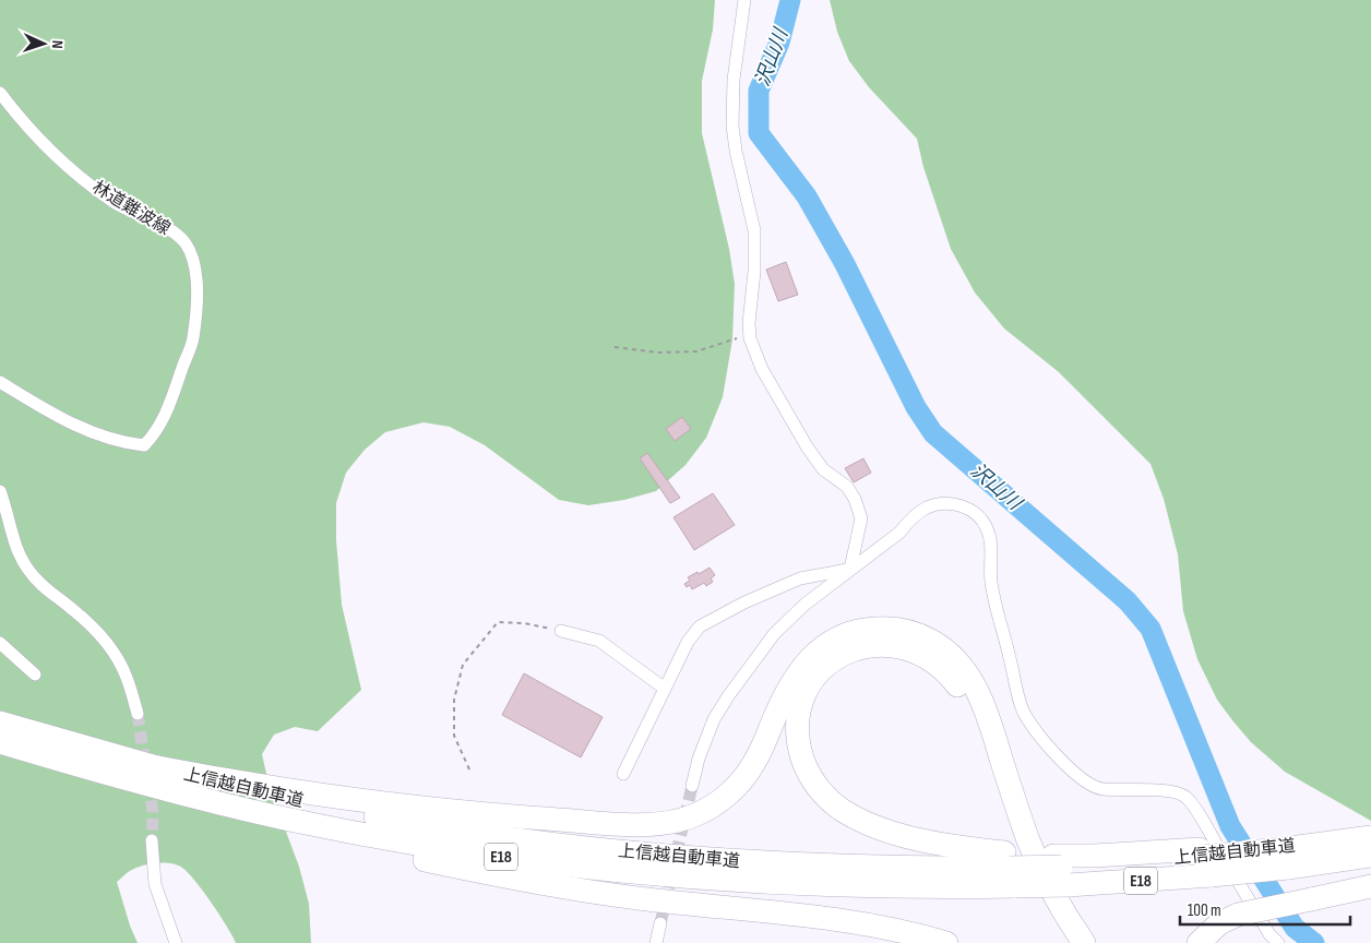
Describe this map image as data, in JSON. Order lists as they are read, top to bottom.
{
  "streets": {
    "highway": ["上信越自動車道", "E18"],
    "street": ["林道難波線"]
  },
  "water": ["沢山川"],
  "scale_bar": "100 m",
  "north": "right"
}
